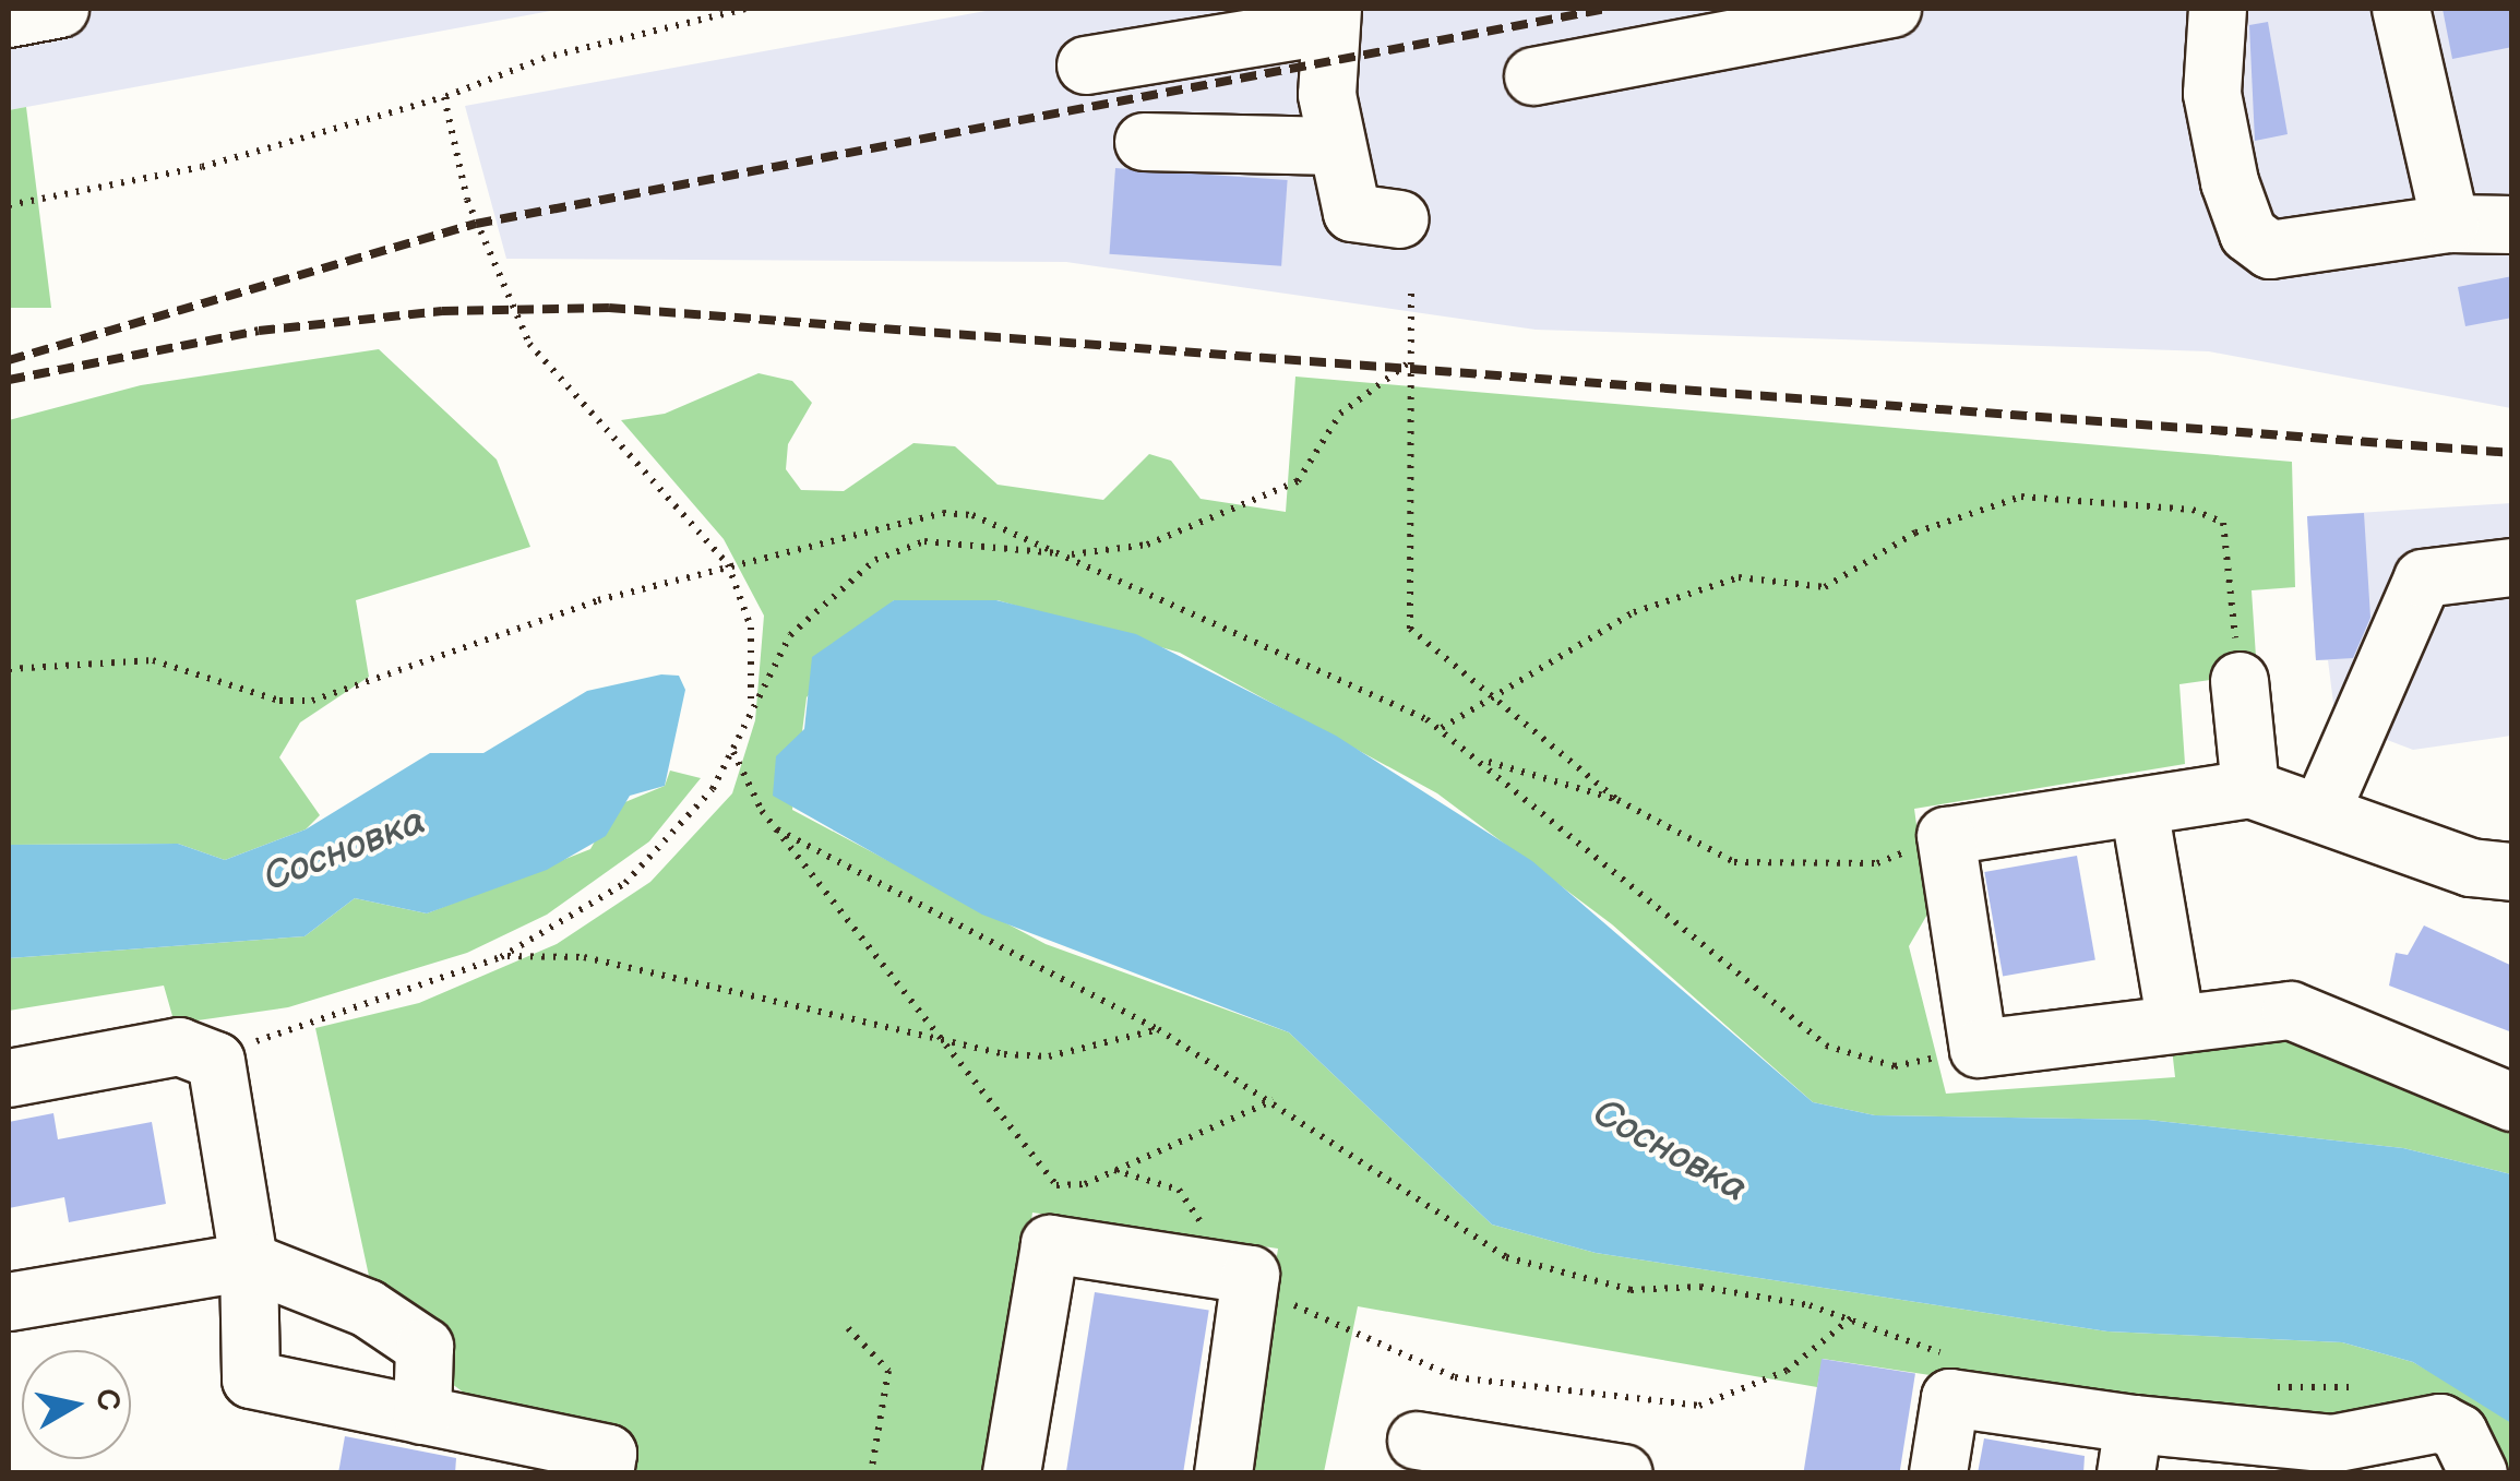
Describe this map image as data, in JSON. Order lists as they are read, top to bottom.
{
  "water": ["Сосновка"],
  "north": "right"
}
